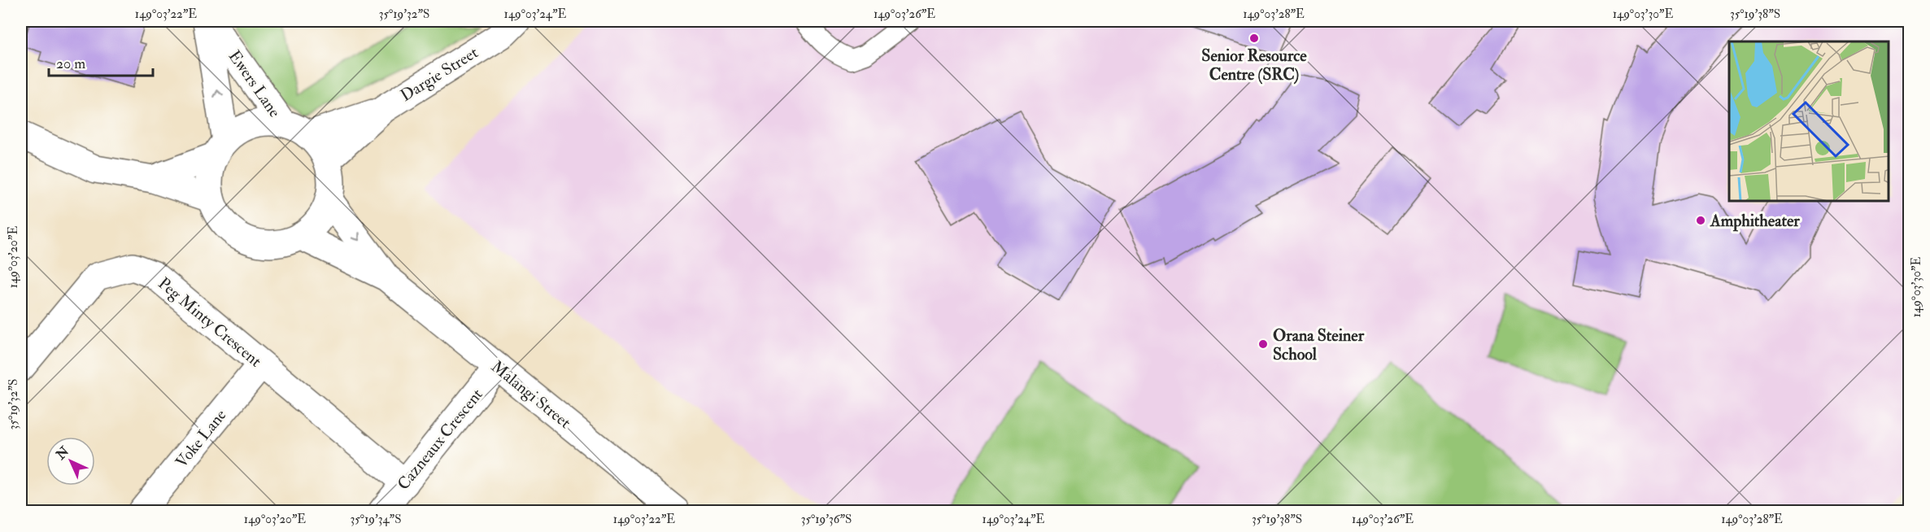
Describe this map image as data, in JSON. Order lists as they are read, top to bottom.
{
  "streets": {
    "street": [
      "Dargie Street",
      "Ewers Lane",
      "Peg Minty Crescent",
      "Malangi Street",
      "Voke Lane",
      "Cazneaux Crescent"
    ]
  },
  "crossings": [
    ["Dargie Street", "Ewers Lane"],
    ["Dargie Street", "Malangi Street"],
    ["Ewers Lane", "Malangi Street"],
    ["Peg Minty Crescent", "Voke Lane"],
    ["Peg Minty Crescent", "Cazneaux Crescent"],
    ["Malangi Street", "Cazneaux Crescent"]
  ],
  "one_way": ["Ewers Lane"],
  "places": ["Senior Resource Centre (SRC)", "Amphitheater", "Orana Steiner School"],
  "scale_bar": "20 m",
  "north": "top left",
  "coordinates": [
    "149°03'22\"E",
    "35°19'32\"S",
    "149°03'24\"E",
    "149°03'26\"E",
    "149°03'28\"E",
    "149°03'30\"E",
    "35°19'38\"S",
    "149°03'20\"E",
    "35°19'34\"S",
    "35°19'36\"S"
  ]
}
